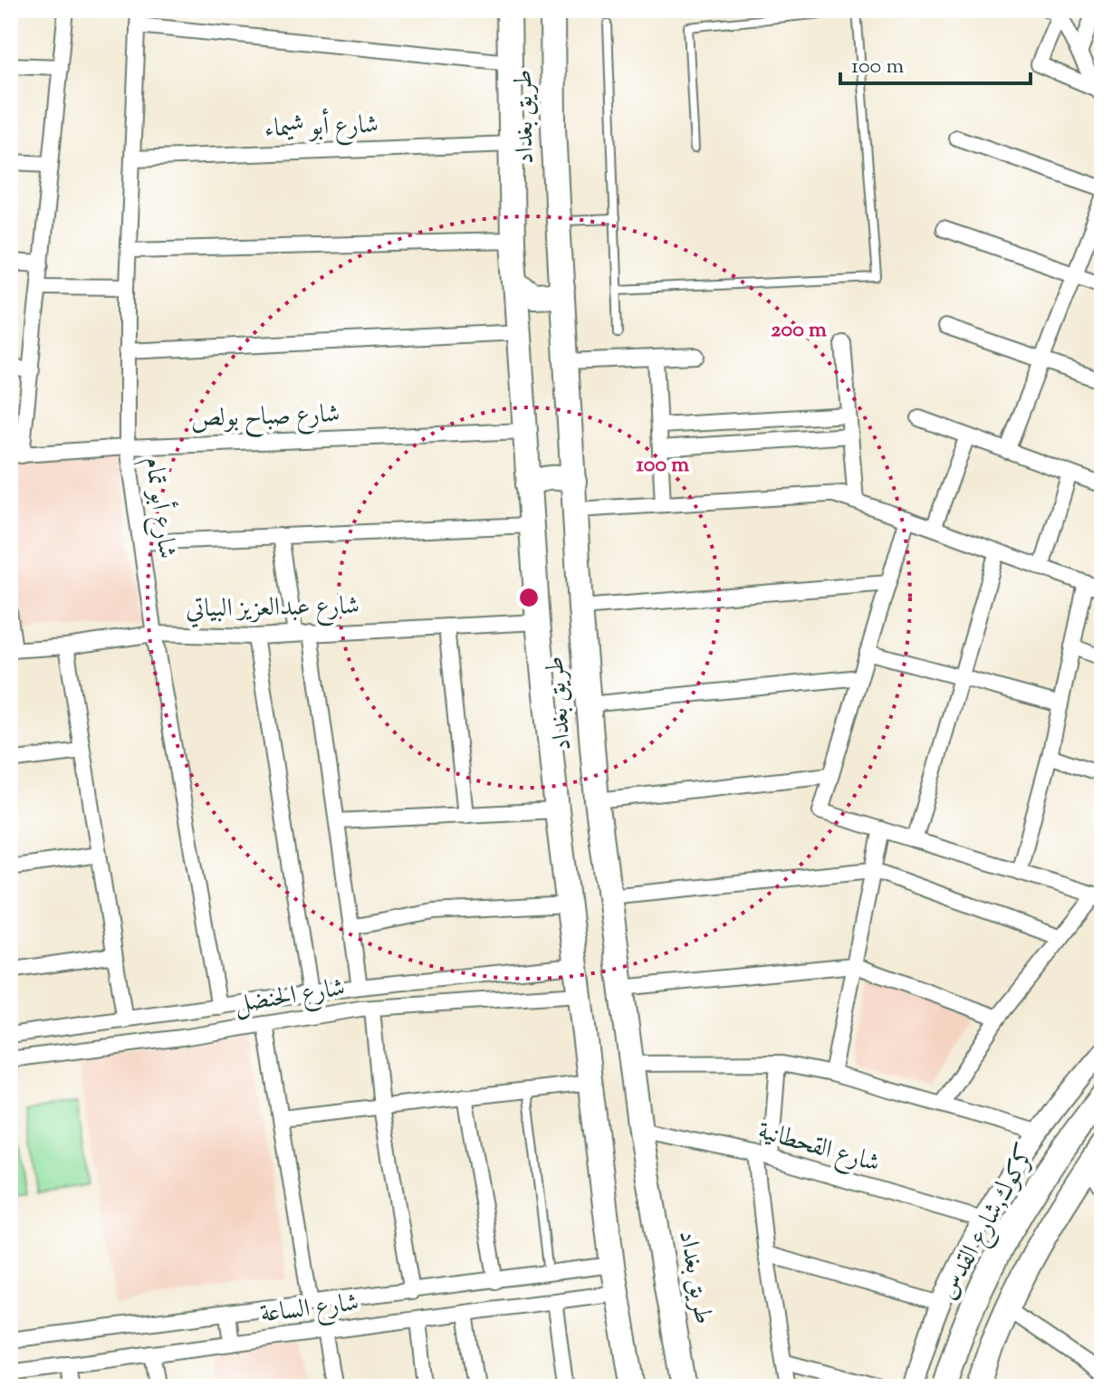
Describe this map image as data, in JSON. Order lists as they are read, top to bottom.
{
  "streets": {
    "main road": ["طريق بغداد", "كركوك,شارع القدس"],
    "street": [
      "شارع أبو شيماء",
      "شارع صباح بولص",
      "شارع أبو تمام",
      "شارع عبدالعزيز البياتي",
      "شارع الحنضل",
      "شارع القحطانية",
      "شارع الساعة"
    ]
  },
  "crossings": [
    ["طريق بغداد", "شارع أبو شيماء"],
    ["طريق بغداد", "شارع صباح بولص"],
    ["طريق بغداد", "شارع عبدالعزيز البياتي"],
    ["طريق بغداد", "شارع الحنضل"],
    ["طريق بغداد", "شارع القحطانية"],
    ["طريق بغداد", "شارع الساعة"],
    ["شارع أبو شيماء", "شارع أبو تمام"],
    ["شارع صباح بولص", "شارع أبو تمام"],
    ["شارع أبو تمام", "شارع عبدالعزيز البياتي"],
    ["شارع أبو تمام", "شارع الحنضل"]
  ],
  "scale_bar": "100 m",
  "rings": ["200 m", "100 m"]
}
